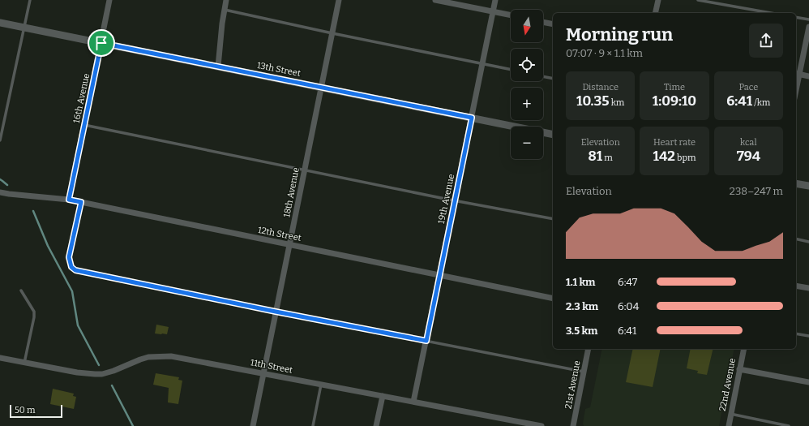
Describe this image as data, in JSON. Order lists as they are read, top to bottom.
{
  "streets": {
    "street": [
      "13th Street",
      "16th Avenue",
      "18th Avenue",
      "19th Avenue",
      "12th Street",
      "11th Street",
      "21st Avenue",
      "22nd Avenue"
    ]
  },
  "crossings": [
    ["13th Street", "16th Avenue"],
    ["13th Street", "18th Avenue"],
    ["13th Street", "19th Avenue"],
    ["16th Avenue", "12th Street"],
    ["18th Avenue", "12th Street"],
    ["18th Avenue", "11th Street"],
    ["19th Avenue", "12th Street"],
    ["19th Avenue", "11th Street"]
  ],
  "scale_bar": "50 m",
  "north": "bottom",
  "page": {
    "map_buttons": ["+", "−"],
    "heading": ["Morning run", "07:07 · 9 × 1.1 km"],
    "stats": [
      ["Distance", "10.35 km"],
      ["Time", "1:09:10"],
      ["Pace", "6:41 /km"],
      ["Elevation", "81 m"],
      ["Heart rate", "142 bpm"],
      ["kcal", "794"]
    ],
    "chart": ["Elevation", "238–247 m"],
    "list": [
      {
        "name": "1.1 km",
        "note": "6:47"
      },
      {
        "name": "2.3 km",
        "note": "6:04"
      },
      {
        "name": "3.5 km",
        "note": "6:41"
      }
    ],
    "scale": "50 m"
  }
}
